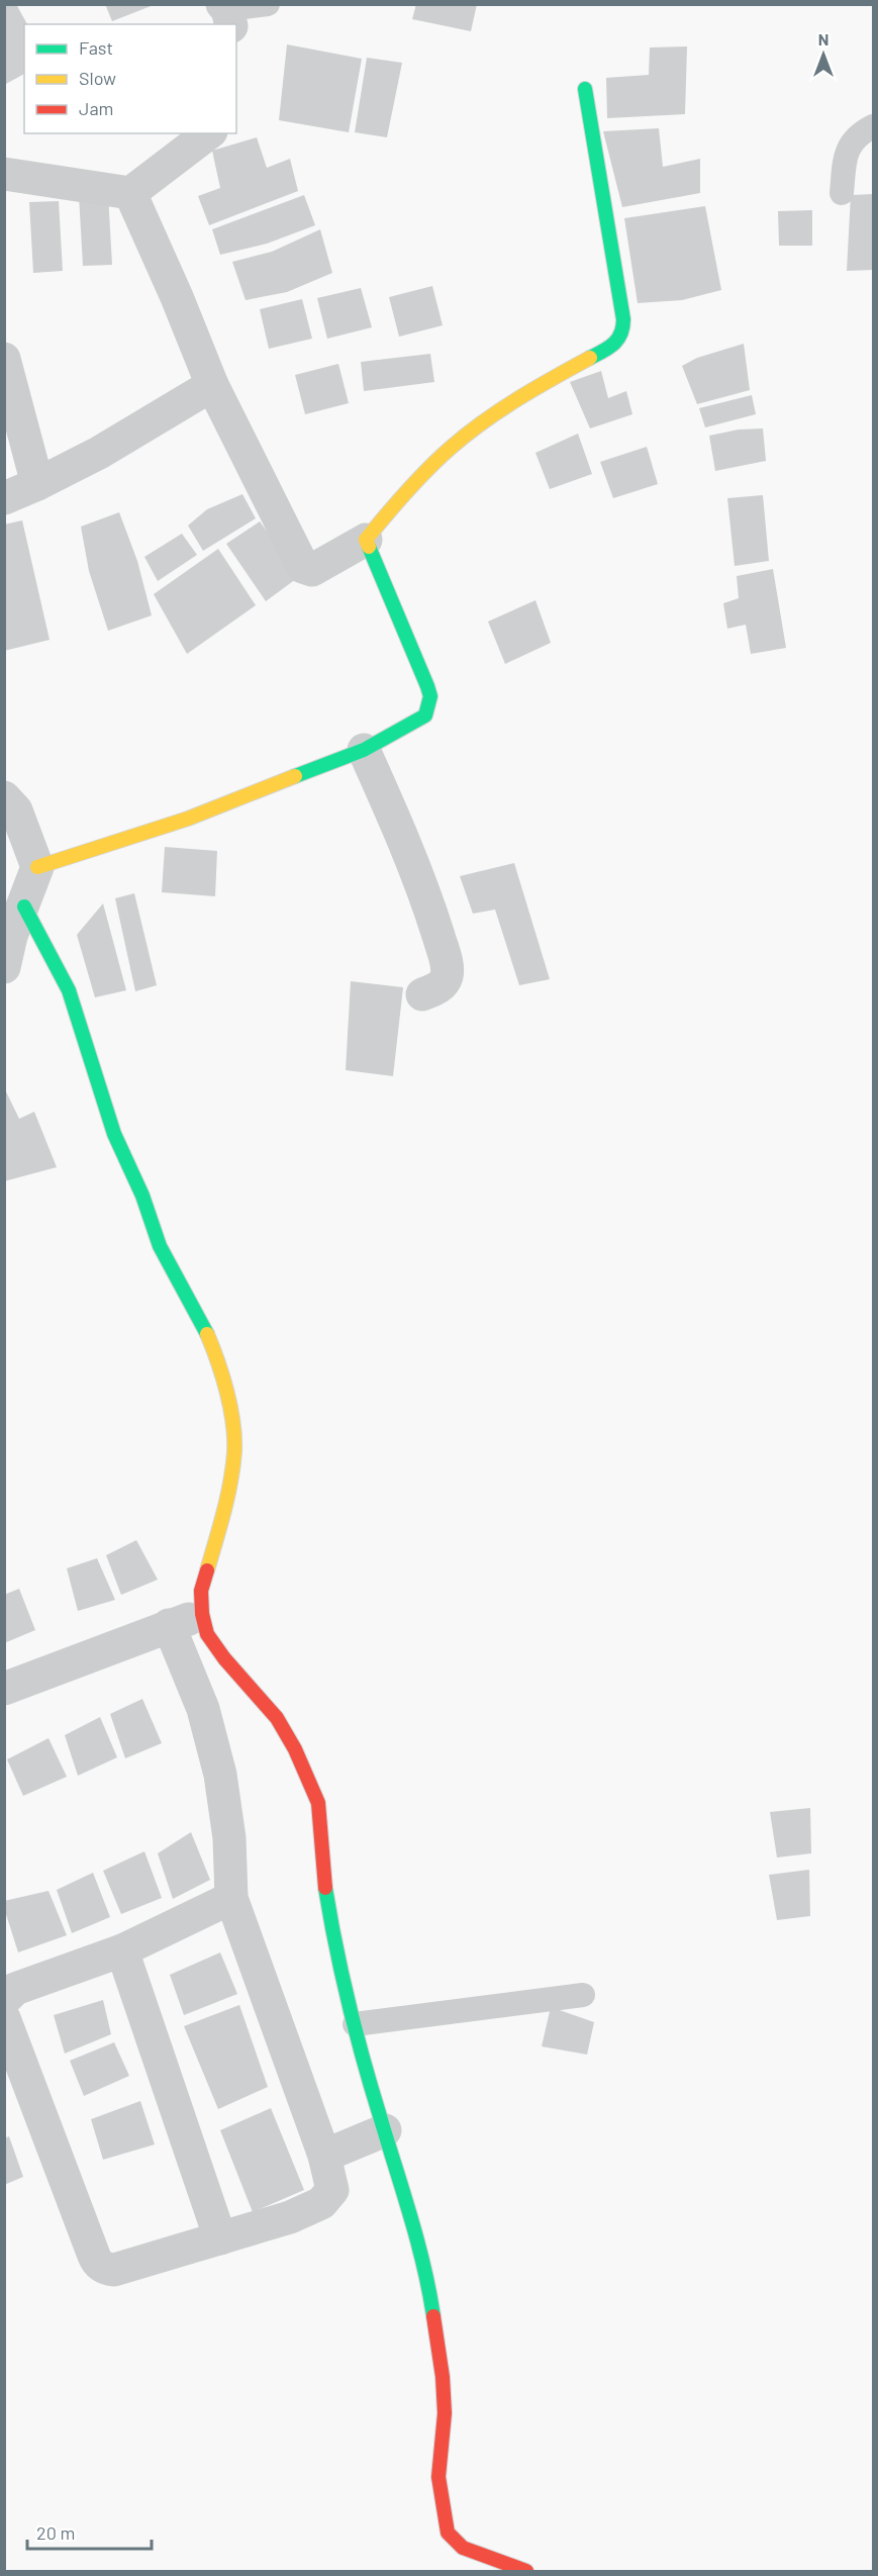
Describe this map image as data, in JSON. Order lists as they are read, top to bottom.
{
  "legend": ["Fast", "Slow", "Jam"],
  "scale_bar": "20 m",
  "north": "top"
}
